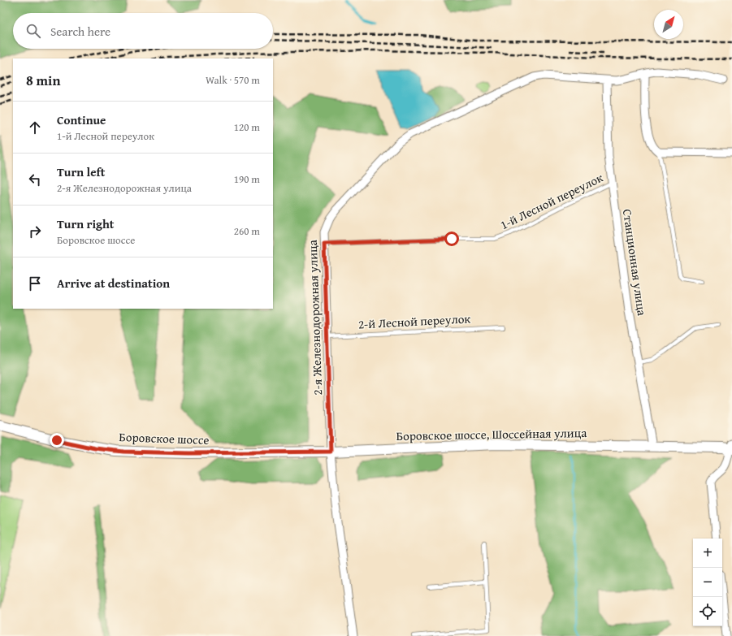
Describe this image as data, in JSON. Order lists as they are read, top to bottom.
{
  "streets": {
    "main road": ["Боровское шоссе, Шоссейная улица", "Боровское шоссе"],
    "street": ["Станционная улица", "2-я Железнодорожная улица"],
    "lane": ["1-й Лесной переулок", "2-й Лесной переулок"]
  },
  "crossings": [
    ["1-й Лесной переулок", "Станционная улица"],
    ["1-й Лесной переулок", "2-я Железнодорожная улица"],
    ["Станционная улица", "2-я Железнодорожная улица"],
    ["Станционная улица", "Боровское шоссе, Шоссейная улица"],
    ["2-я Железнодорожная улица", "2-й Лесной переулок"],
    ["2-я Железнодорожная улица", "Боровское шоссе, Шоссейная улица"],
    ["2-я Железнодорожная улица", "Боровское шоссе"],
    ["Боровское шоссе, Шоссейная улица", "Боровское шоссе"]
  ],
  "north": "top right",
  "page": {
    "search": "Search here",
    "heading": ["8 min", "Walk · 570 m"],
    "list": [
      ["Continue", "1-й Лесной переулок", "120 m"],
      ["Turn left", "2-я Железнодорожная улица", "190 m"],
      ["Turn right", "Боровское шоссе", "260 m"],
      "Arrive at destination"
    ],
    "map_buttons": ["+", "−"]
  }
}
